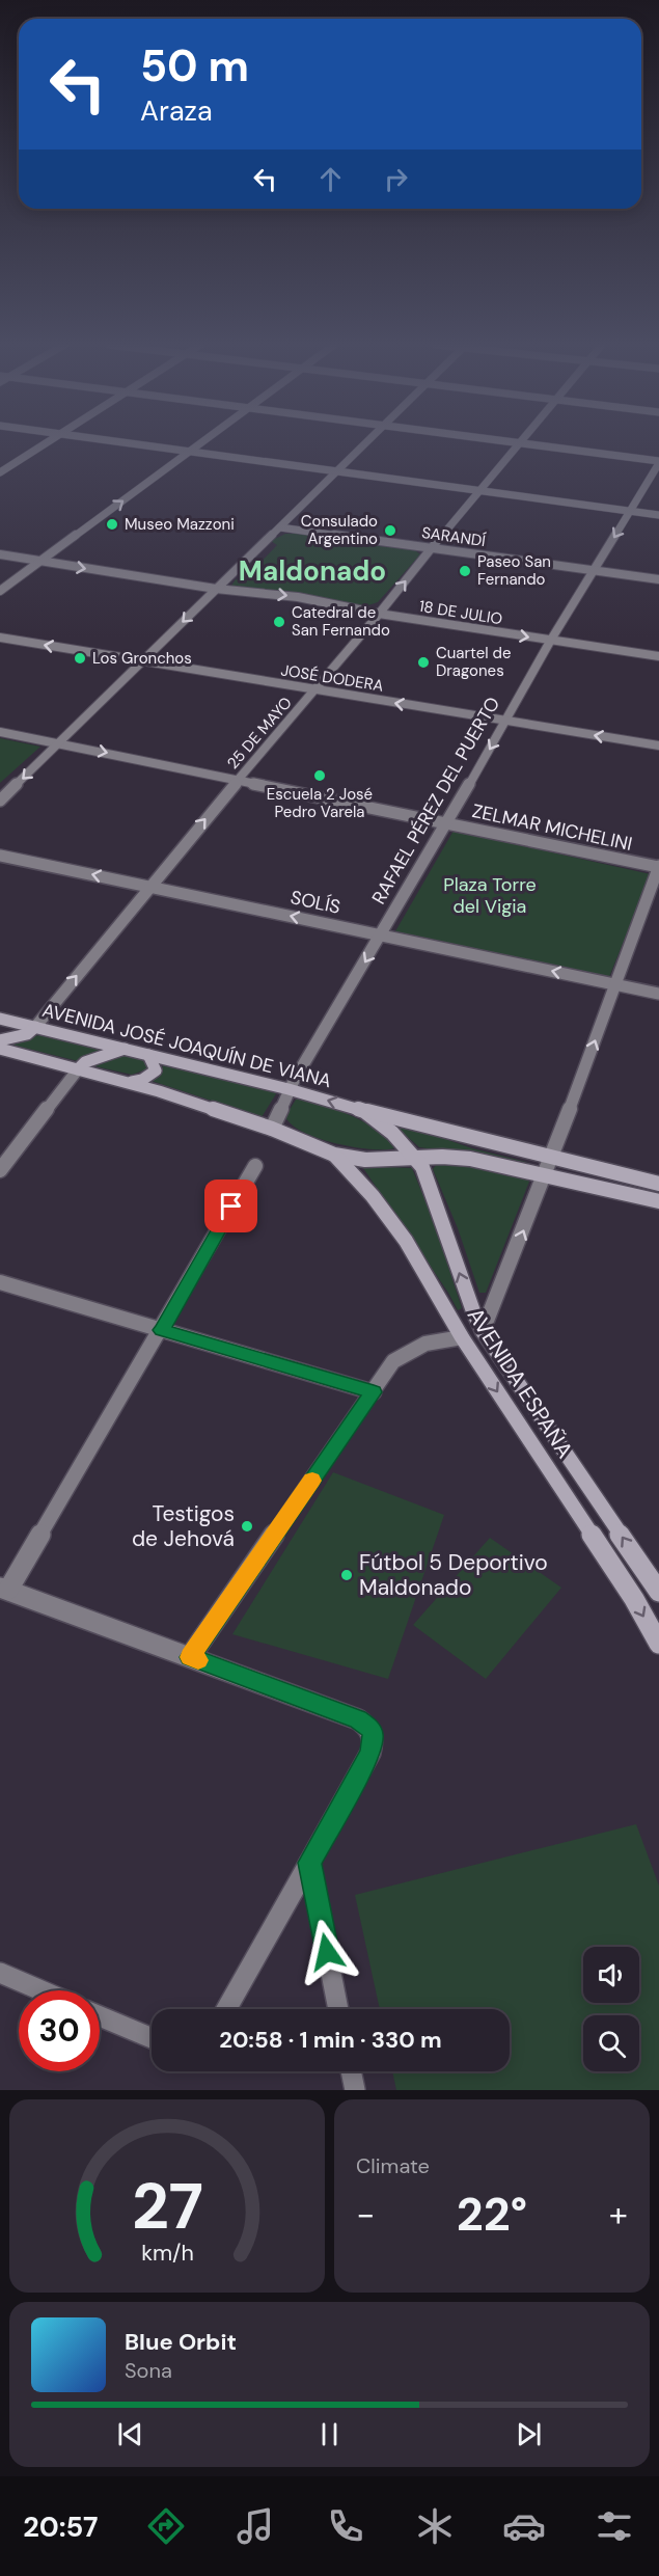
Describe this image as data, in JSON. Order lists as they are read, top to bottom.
{
  "streets": {
    "main road": ["AVENIDA JOSÉ JOAQUÍN DE VIANA", "AVENIDA ESPAÑA"],
    "street": [
      "SARANDÍ",
      "18 DE JULIO",
      "JOSÉ DODERA",
      "25 DE MAYO",
      "RAFAEL PÉREZ DEL PUERTO",
      "ZELMAR MICHELINI",
      "SOLÍS"
    ]
  },
  "crossings": [
    ["SARANDÍ", "25 DE MAYO"],
    ["SARANDÍ", "RAFAEL PÉREZ DEL PUERTO"],
    ["18 DE JULIO", "25 DE MAYO"],
    ["18 DE JULIO", "RAFAEL PÉREZ DEL PUERTO"],
    ["JOSÉ DODERA", "25 DE MAYO"],
    ["JOSÉ DODERA", "RAFAEL PÉREZ DEL PUERTO"],
    ["25 DE MAYO", "ZELMAR MICHELINI"],
    ["25 DE MAYO", "SOLÍS"],
    ["25 DE MAYO", "AVENIDA JOSÉ JOAQUÍN DE VIANA"],
    ["RAFAEL PÉREZ DEL PUERTO", "ZELMAR MICHELINI"],
    ["RAFAEL PÉREZ DEL PUERTO", "SOLÍS"],
    ["RAFAEL PÉREZ DEL PUERTO", "AVENIDA JOSÉ JOAQUÍN DE VIANA"],
    ["AVENIDA JOSÉ JOAQUÍN DE VIANA", "AVENIDA ESPAÑA"]
  ],
  "one_way": [
    "18 DE JULIO",
    "JOSÉ DODERA",
    "25 DE MAYO",
    "RAFAEL PÉREZ DEL PUERTO",
    "SOLÍS"
  ],
  "districts": ["Maldonado"],
  "parks": ["Plaza Torre del Vigia"],
  "places": [
    "Museo Mazzoni",
    "Consulado Argentino",
    "Paseo San Fernando",
    "Catedral de San Fernando",
    "Los Gronchos",
    "Cuartel de Dragones",
    "Escuela 2 José Pedro Varela",
    "Testigos de Jehová",
    "Fútbol 5 Deportivo Maldonado"
  ],
  "page": {
    "turn": ["50 m", "Araza"],
    "limit": "30",
    "trip": "20:58 · 1 min · 330 m",
    "tile": "Climate",
    "heat": ["−", "22°", "+"],
    "song": ["Blue Orbit", "Sona"],
    "tabs": "20:57",
    "gauge": ["27", "km/h"]
  }
}
